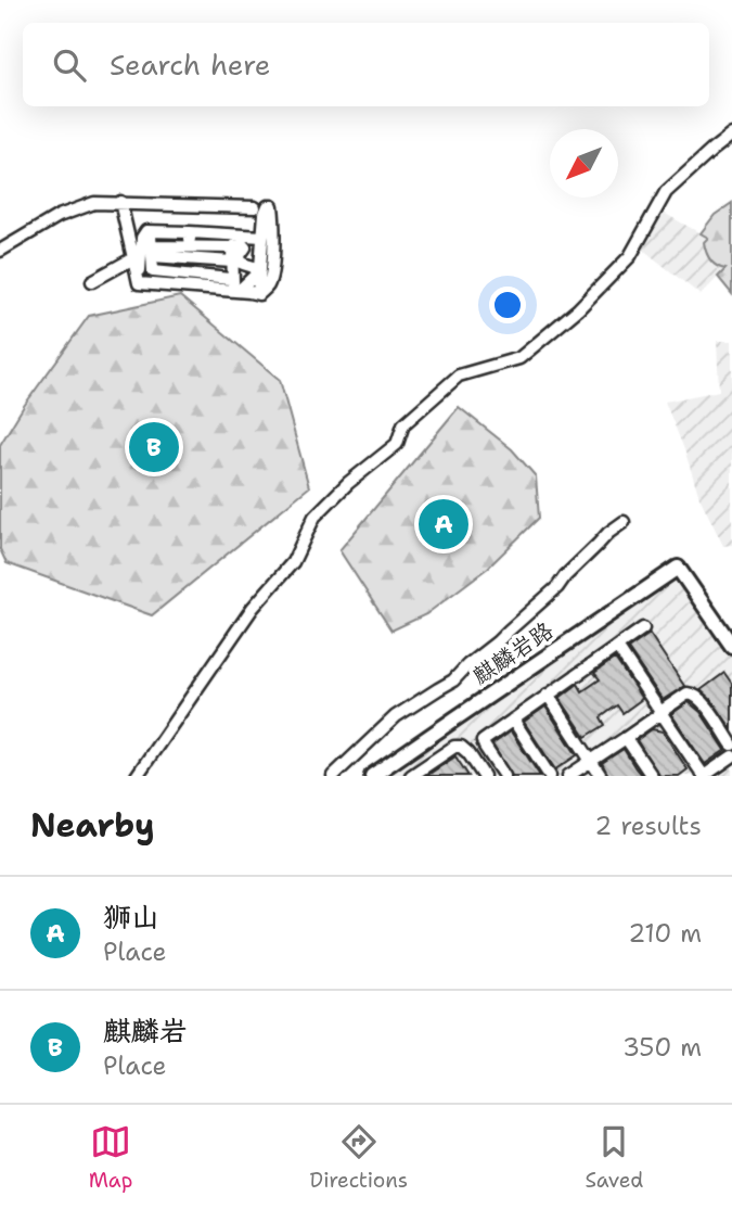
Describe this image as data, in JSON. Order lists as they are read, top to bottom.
{
  "streets": {
    "main road": ["麒麟岩路"]
  },
  "north": "bottom left",
  "page": {
    "search": "Search here",
    "pins": ["B", "A"],
    "heading": ["Nearby", "2 results"],
    "list": [
      {
        "mark": "A",
        "name": "狮山",
        "note": "Place",
        "value": "210 m"
      },
      {
        "mark": "B",
        "name": "麒麟岩",
        "note": "Place",
        "value": "350 m"
      }
    ],
    "nav": ["Map", "Directions", "Saved"]
  }
}
